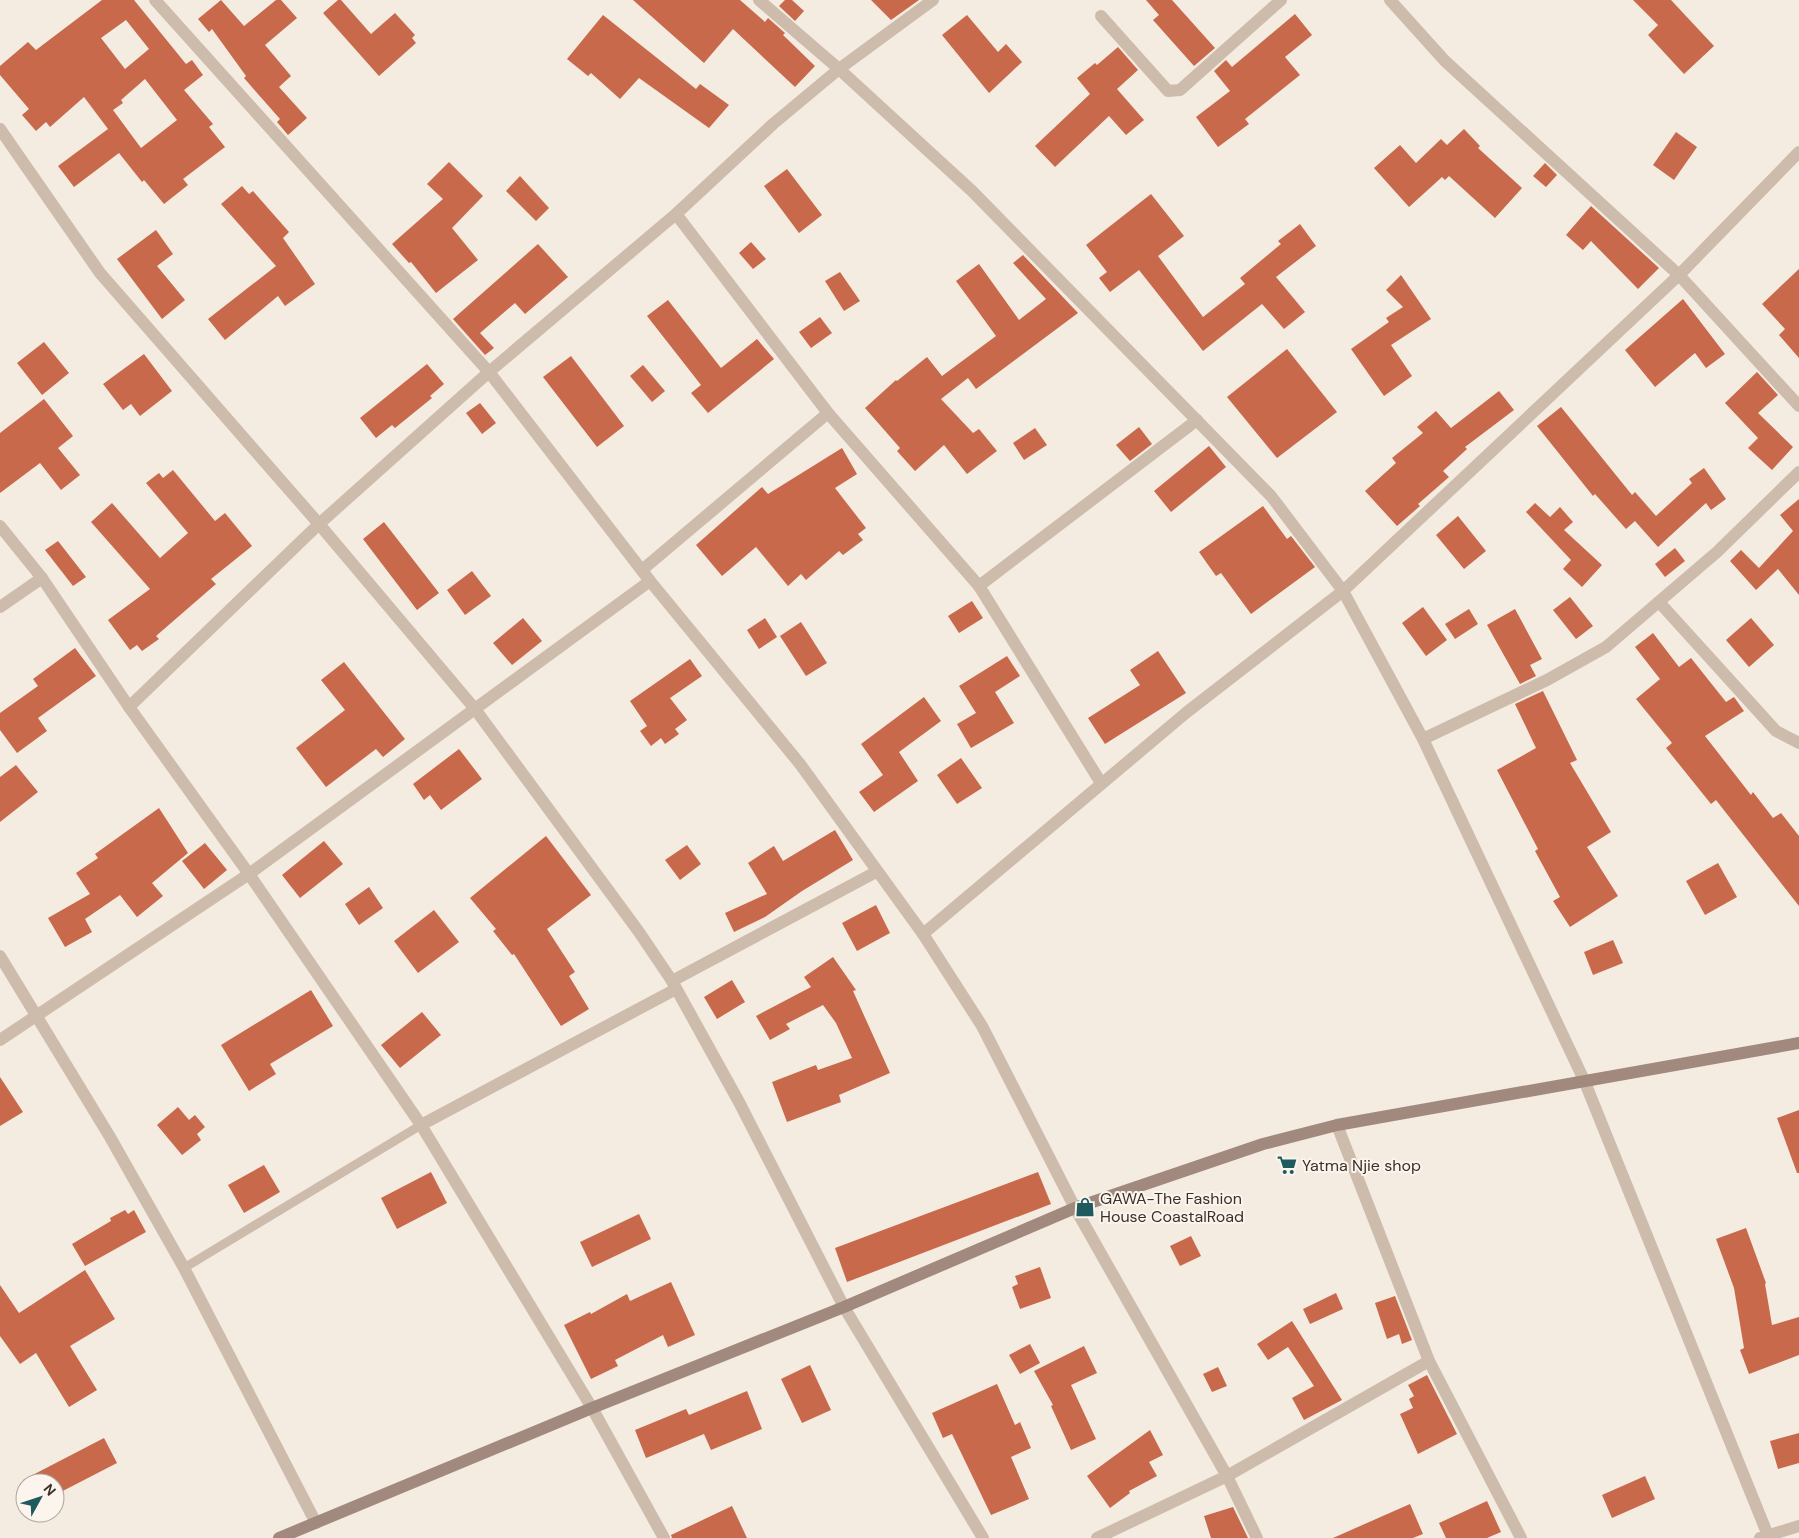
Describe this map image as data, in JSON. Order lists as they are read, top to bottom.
{
  "places": {
    "supermarket": ["Yatma Njie shop"],
    "shop": ["GAWA-The Fashion House CoastalRoad"]
  },
  "north": "top right"
}
